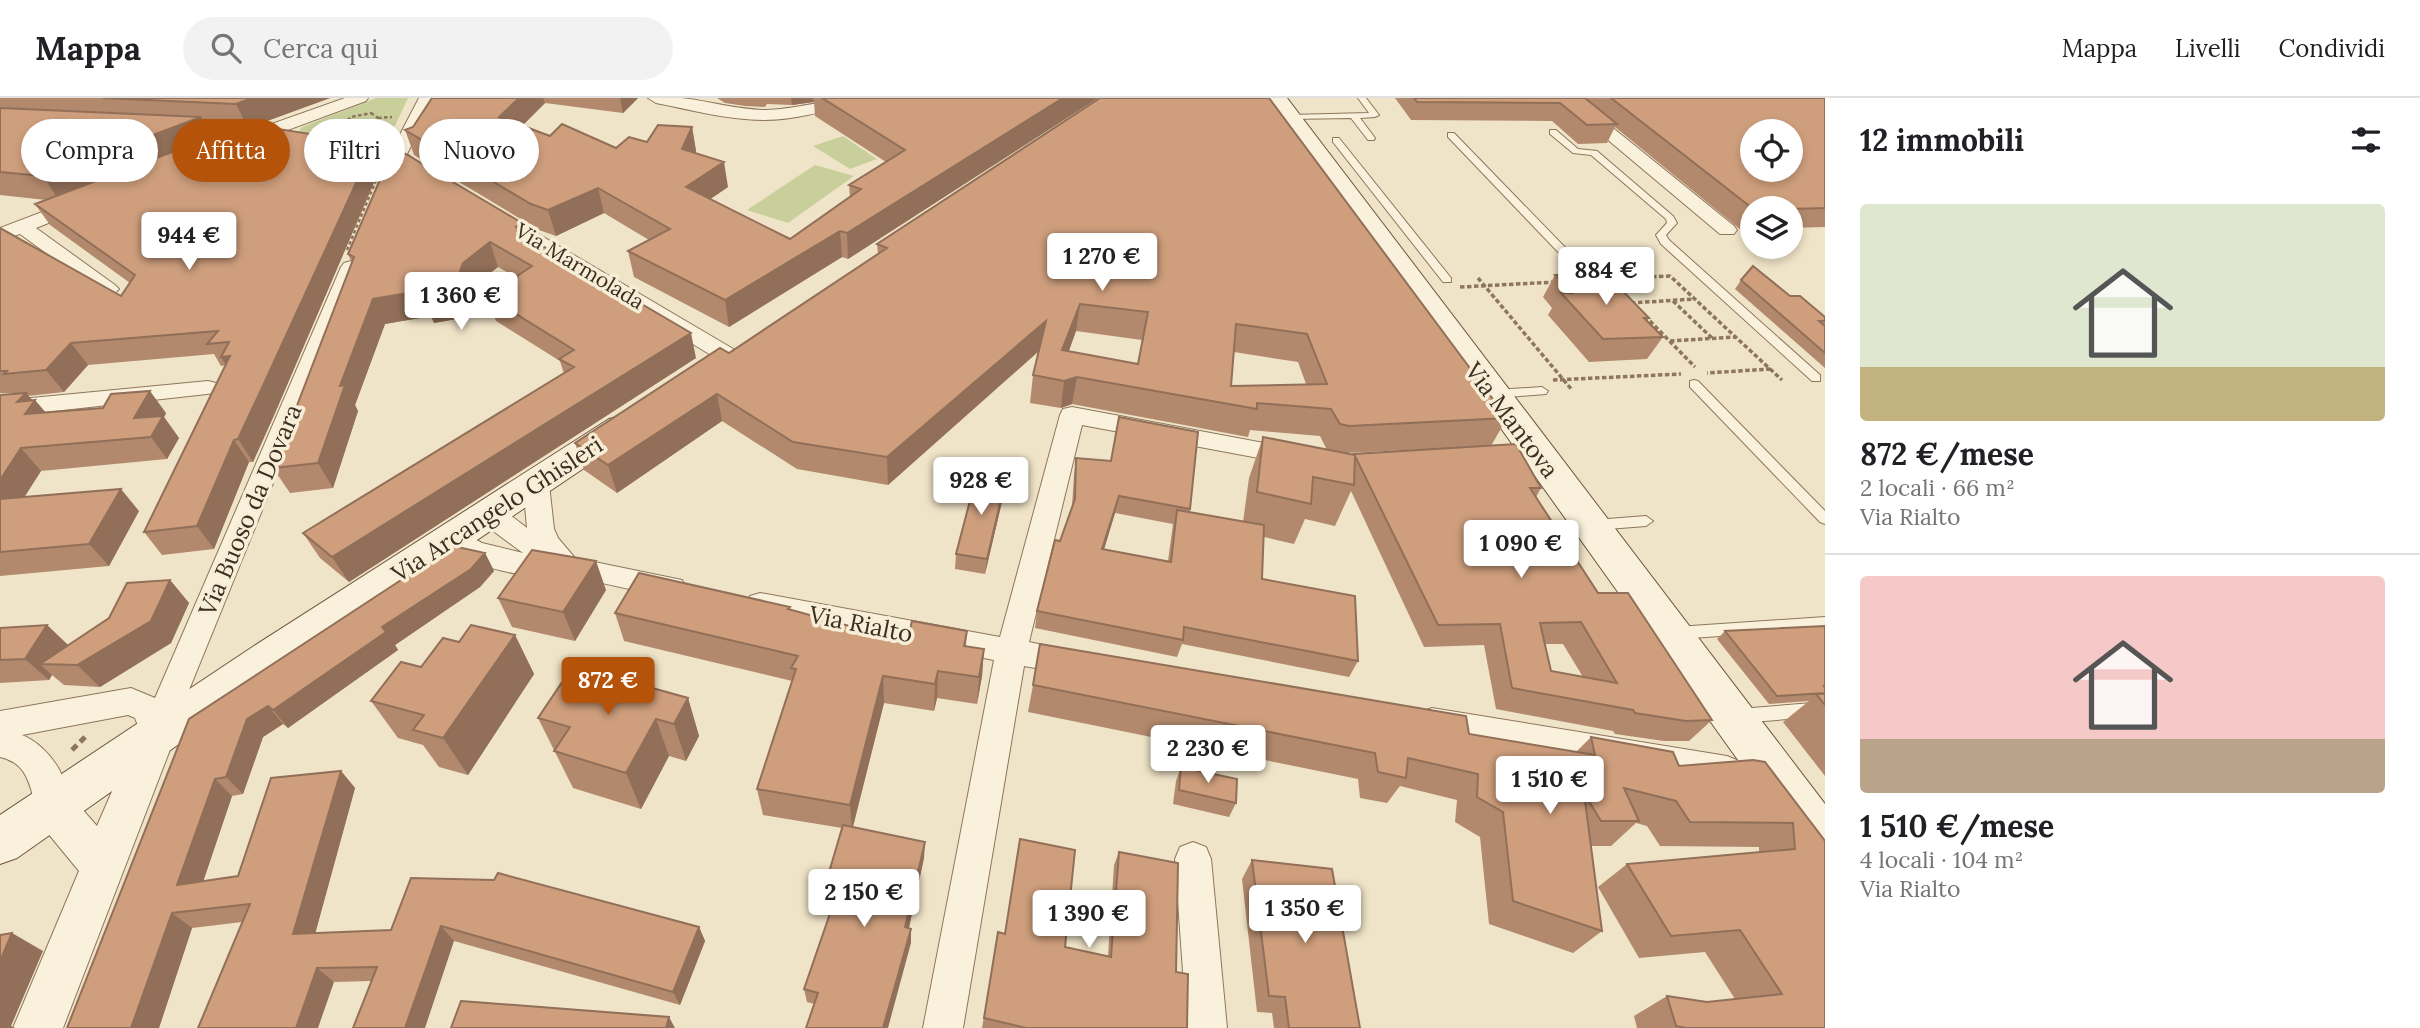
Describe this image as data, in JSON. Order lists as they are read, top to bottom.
{
  "streets": {
    "main road": ["Via Mantova", "Via Arcangelo Ghisleri"],
    "street": ["Via Marmolada", "Via Buoso da Dovara", "Via Rialto"]
  },
  "crossings": [
    ["Via Arcangelo Ghisleri", "Via Buoso da Dovara"],
    ["Via Arcangelo Ghisleri", "Via Rialto"]
  ],
  "page": {
    "header": "Mappa",
    "search": "Cerca qui",
    "nav": ["Mappa", "Livelli", "Condividi"],
    "heading": "12 immobili",
    "chip": [
      "Compra",
      "Affitta",
      "Filtri",
      "Nuovo"
    ],
    "list": [
      {
        "name": "872 €/mese",
        "note": "2 locali · 66 m² · Via Rialto"
      },
      {
        "name": "1 510 €/mese",
        "note": "4 locali · 104 m² · Via Rialto"
      }
    ],
    "price": [
      "944 €",
      "1 270 €",
      "884 €",
      "1 360 €",
      "928 €",
      "1 090 €",
      "872 €",
      "2 230 €",
      "1 510 €",
      "2 150 €",
      "1 350 €",
      "1 390 €"
    ]
  }
}
